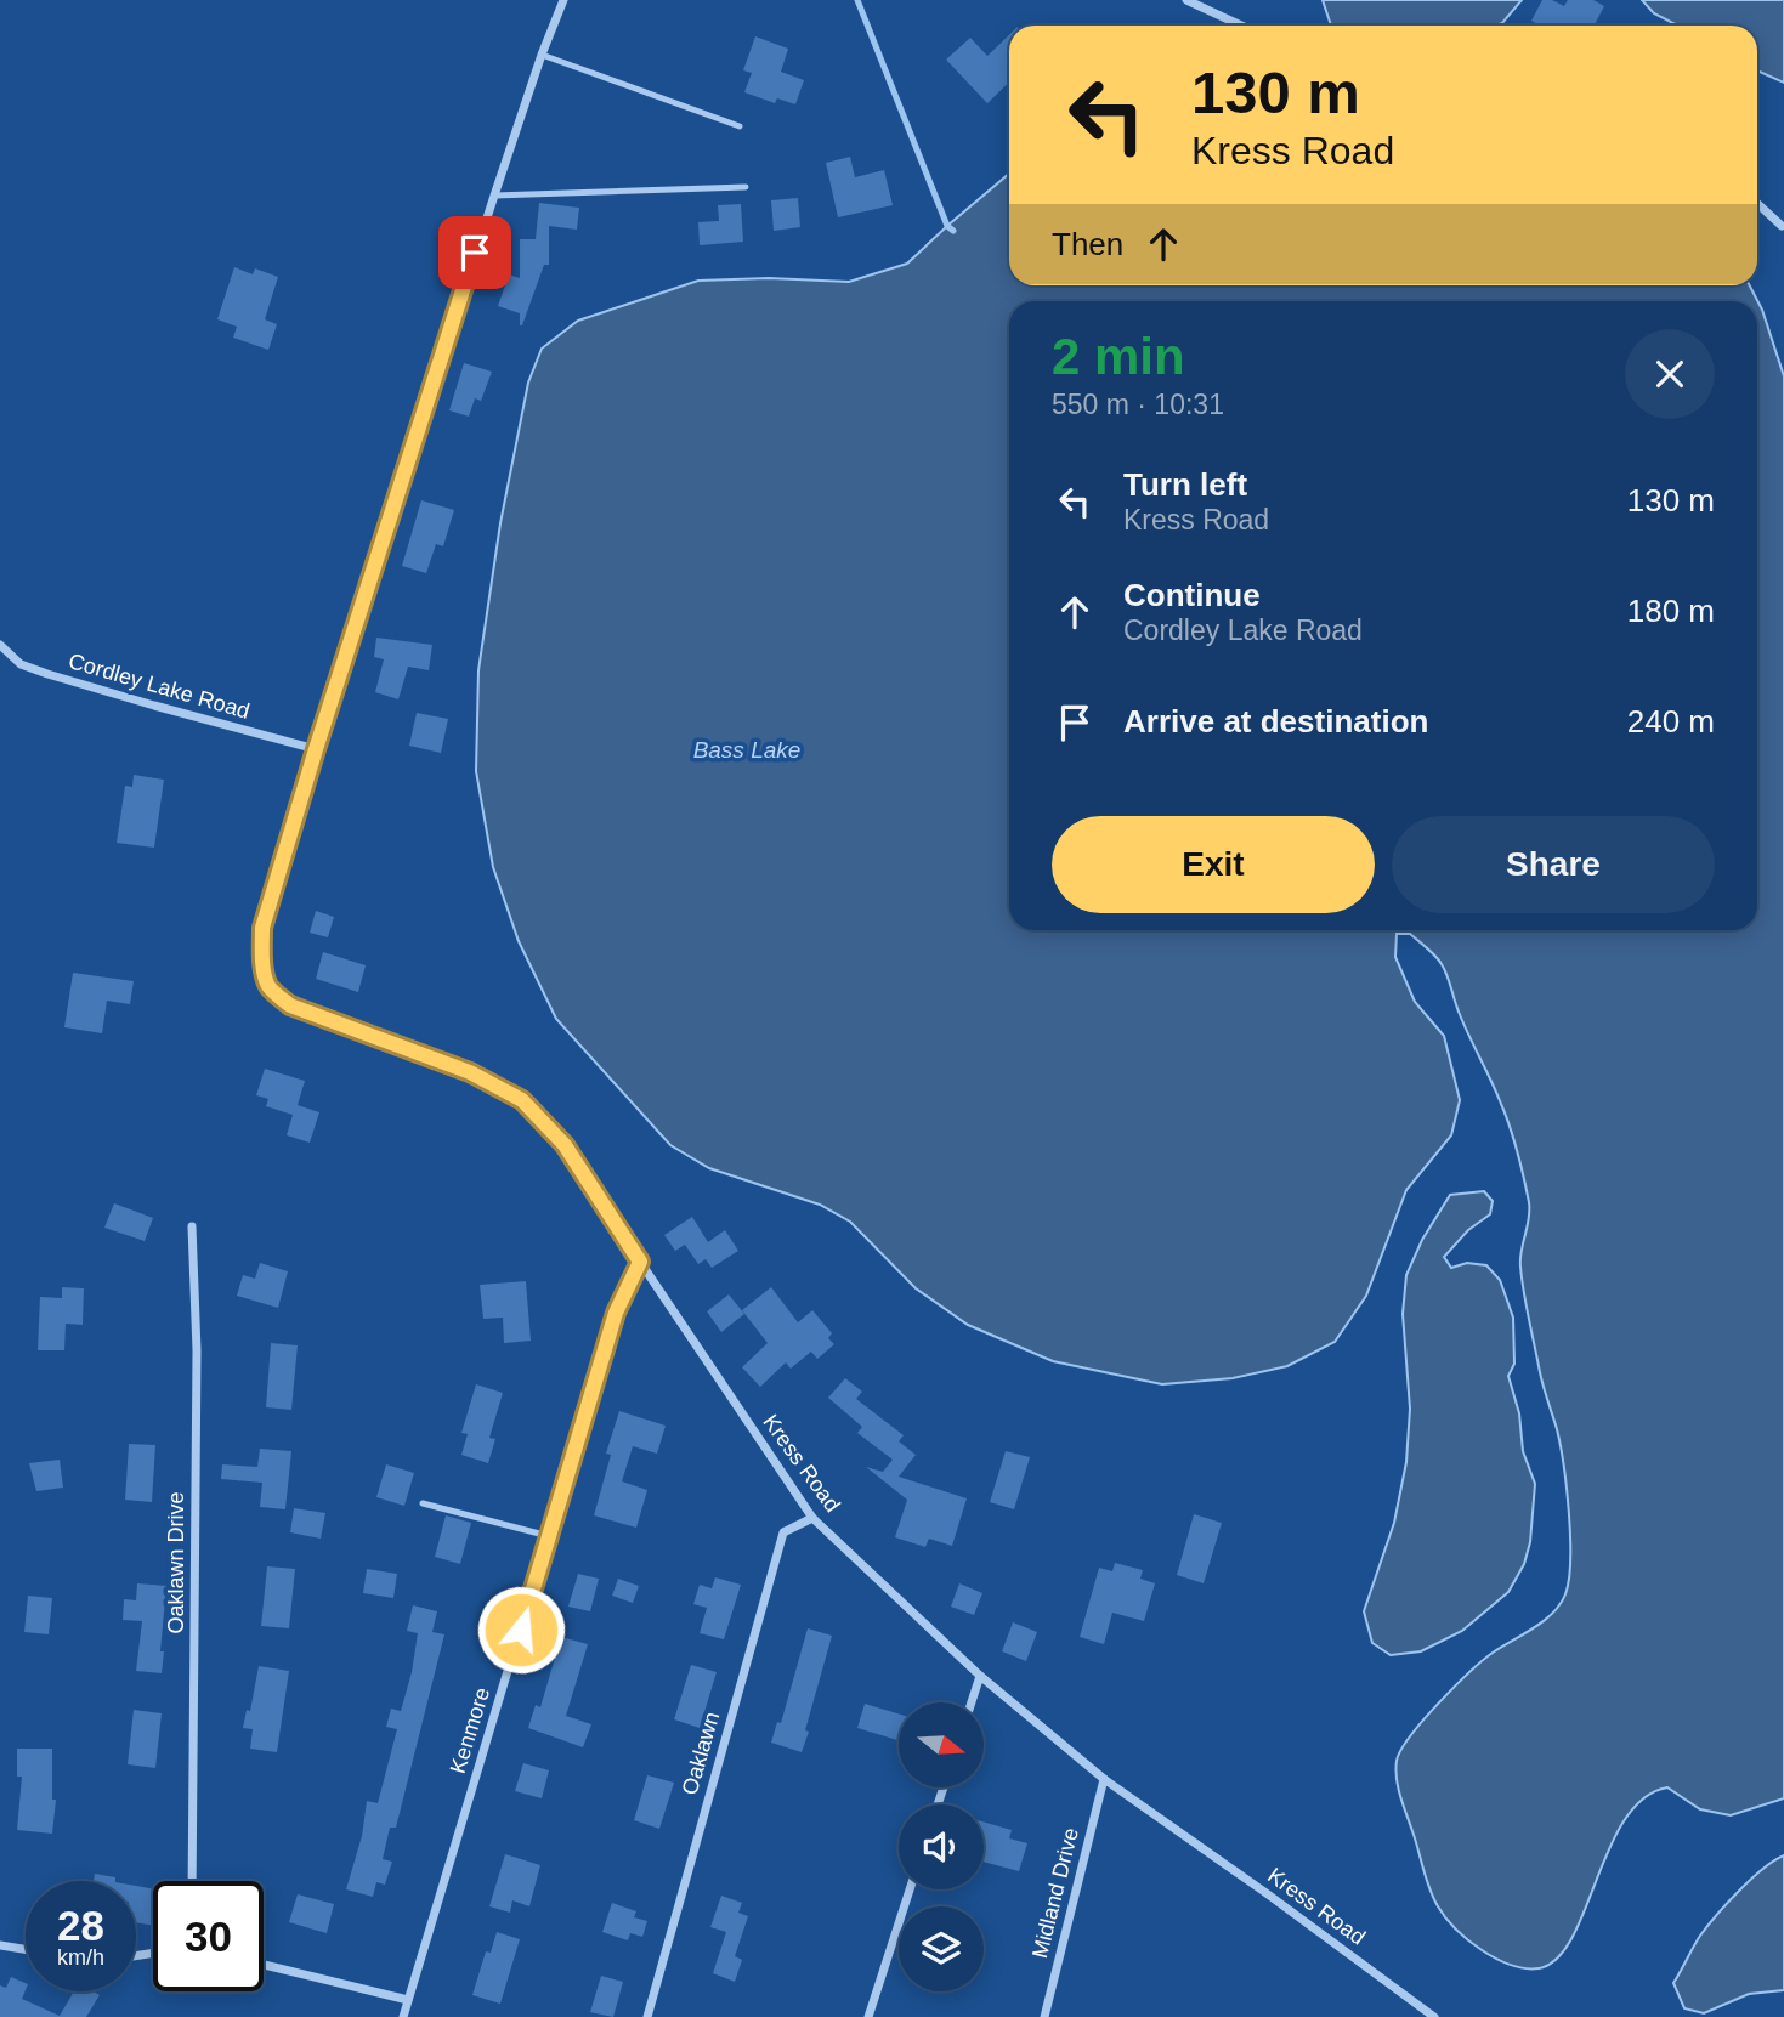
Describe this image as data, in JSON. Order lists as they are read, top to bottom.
{
  "streets": {
    "street": [
      "Cordley Lake Road",
      "Kress Road",
      "Oaklawn Drive",
      "Kenmore",
      "Oaklawn",
      "Midland Drive"
    ]
  },
  "crossings": [
    ["Cordley Lake Road", "Kress Road"],
    ["Kress Road", "Kenmore"],
    ["Kress Road", "Oaklawn"],
    ["Kress Road", "Midland Drive"]
  ],
  "water": ["Bass Lake"],
  "north": "right",
  "page": {
    "turn": ["130 m", "Kress Road"],
    "then": "Then",
    "heading": ["2 min", "550 m · 10:31"],
    "list": [
      {
        "name": "Turn left",
        "note": "Kress Road",
        "value": "130 m"
      },
      {
        "name": "Continue",
        "note": "Cordley Lake Road",
        "value": "180 m"
      },
      {
        "name": "Arrive at destination",
        "value": "240 m"
      }
    ],
    "buttons": ["Exit", "Share"],
    "speed": "28 km/h",
    "limit": "30"
  }
}
